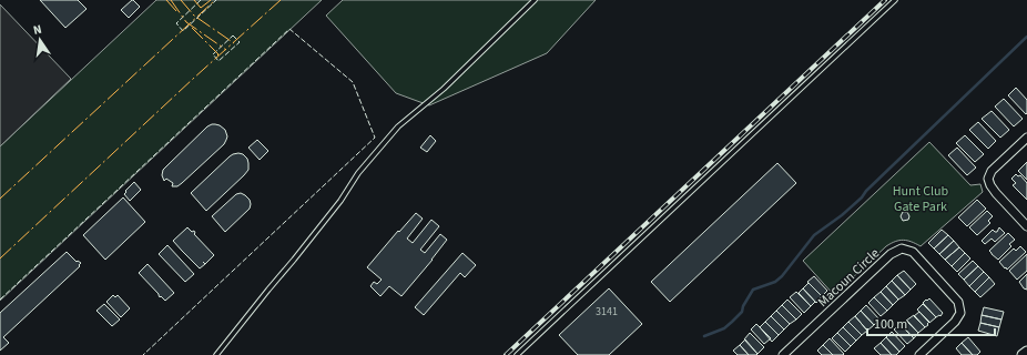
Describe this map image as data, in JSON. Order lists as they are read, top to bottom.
{
  "streets": {
    "street": ["Macoun Circle"]
  },
  "parks": ["Hunt Club Gate Park"],
  "house_numbers": ["3141"],
  "scale_bar": "100 m",
  "north": "top"
}
